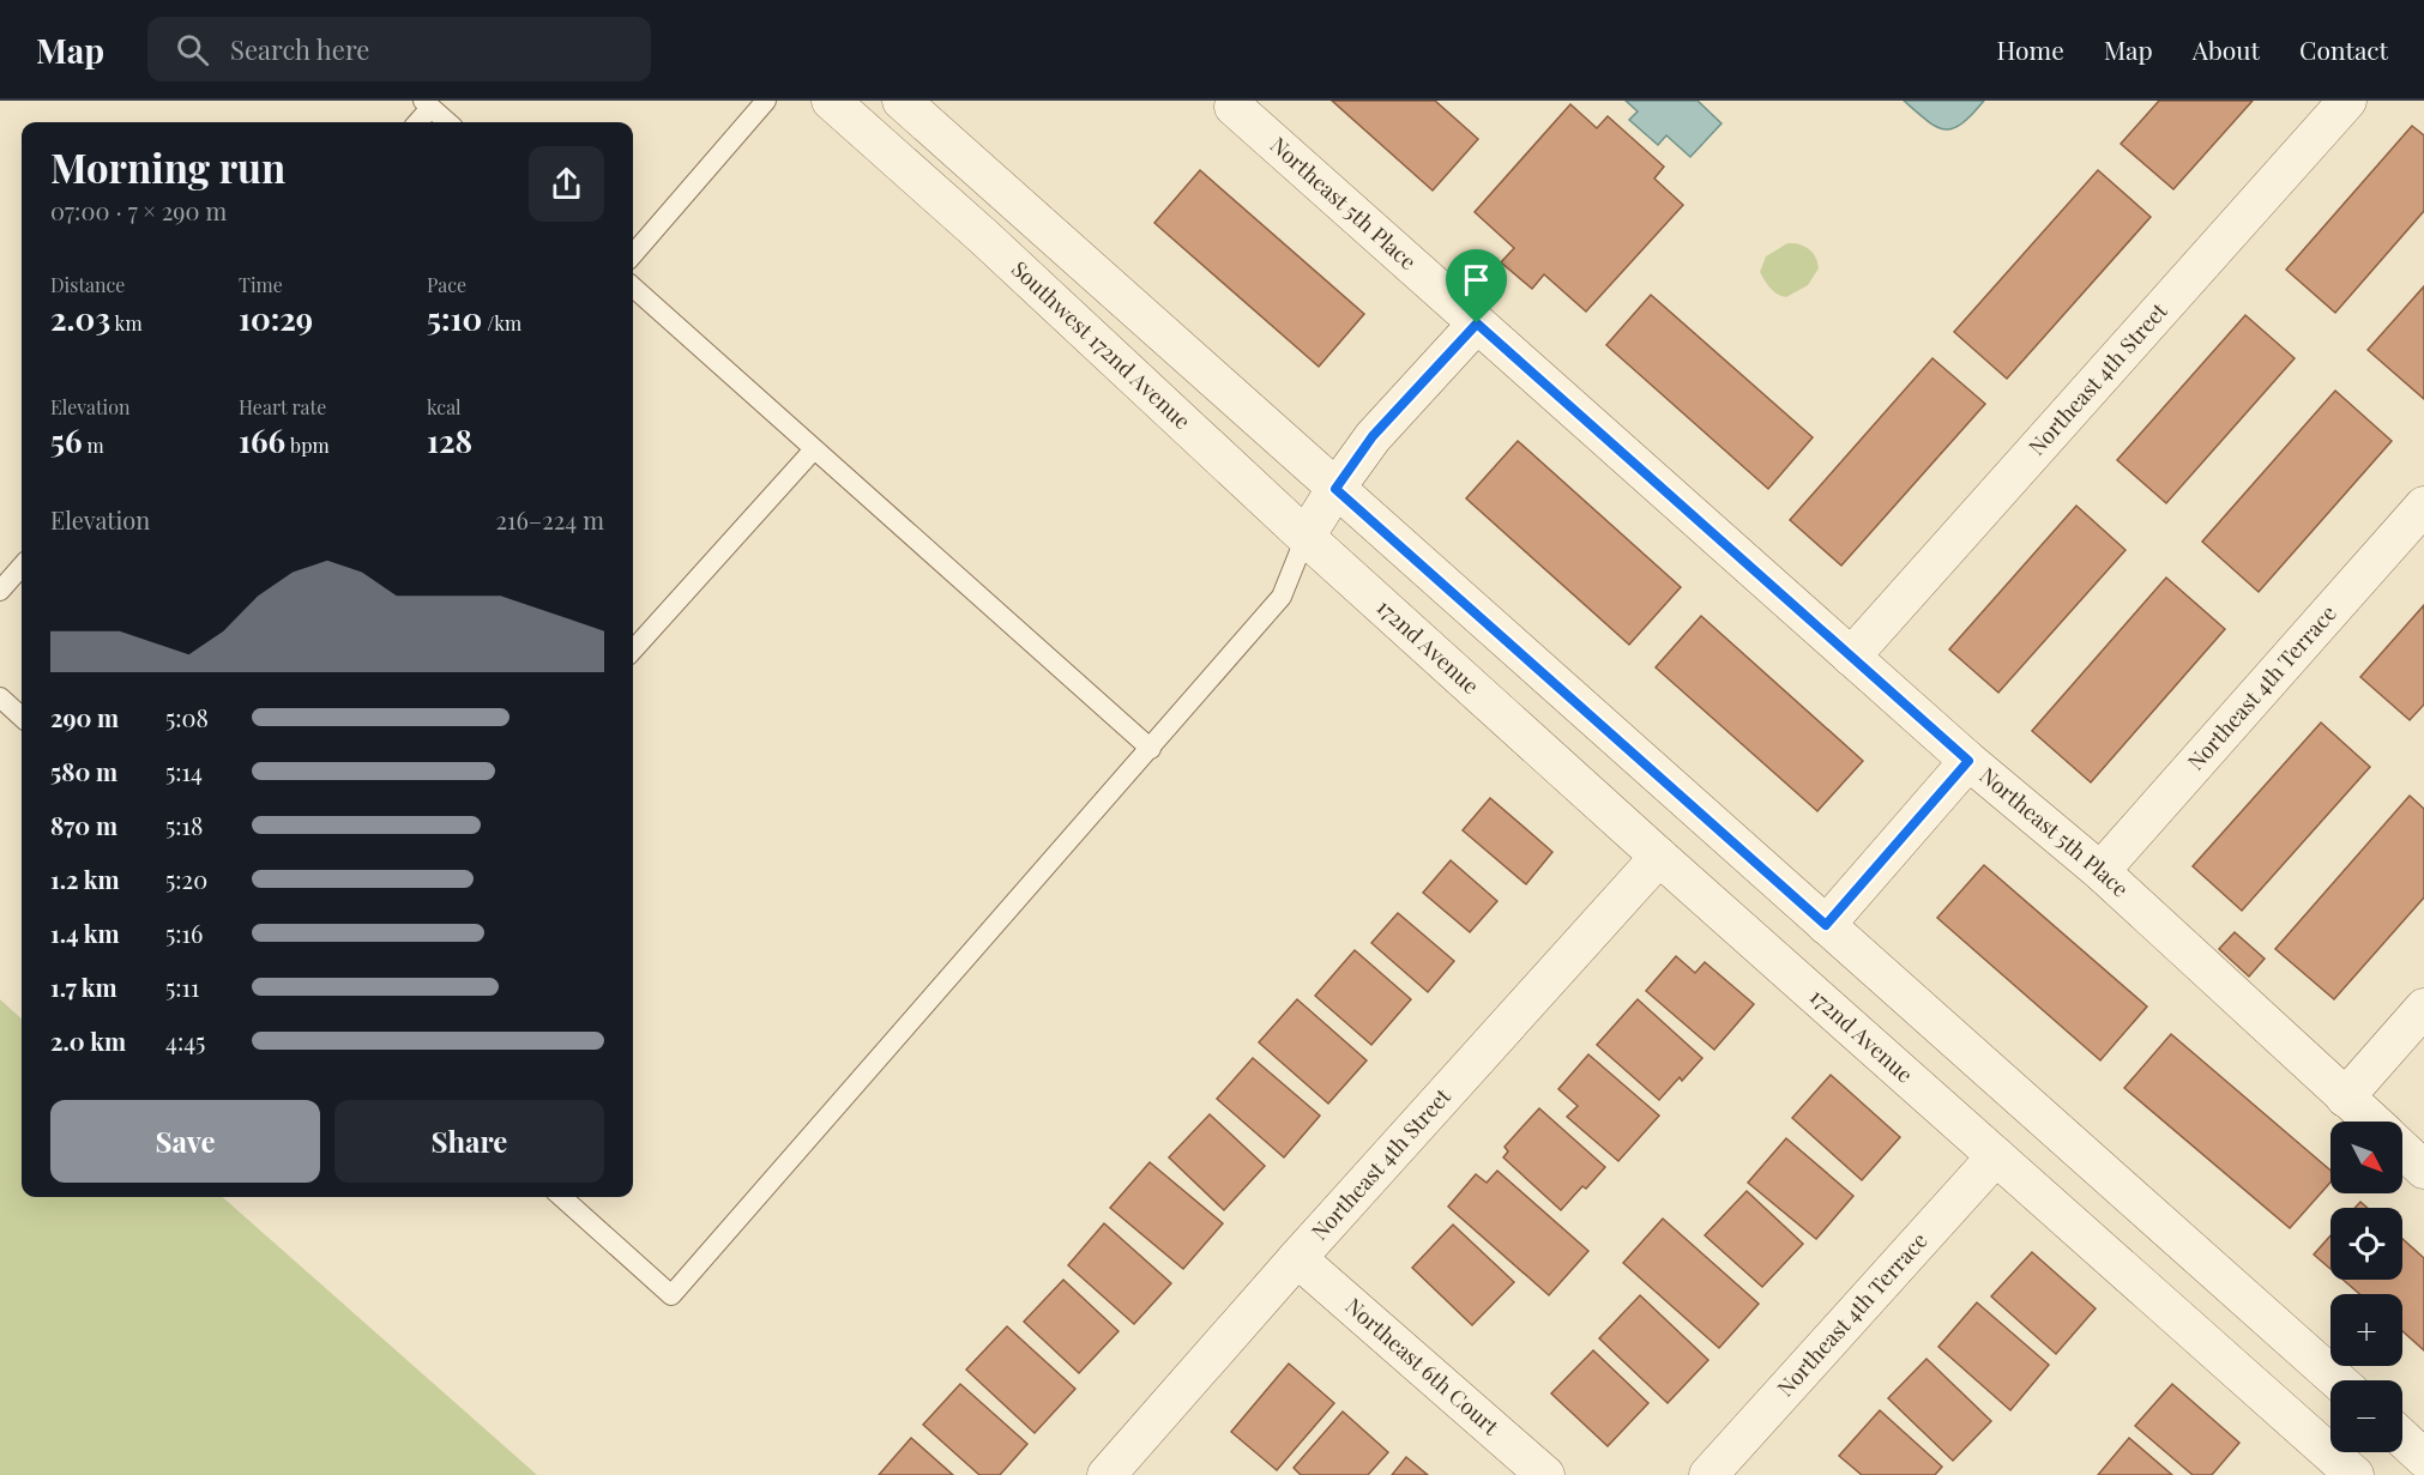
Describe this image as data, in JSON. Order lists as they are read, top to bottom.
{
  "streets": {
    "street": [
      "Northeast 5th Place",
      "Southwest 172nd Avenue",
      "Northeast 4th Street",
      "172nd Avenue",
      "Northeast 4th Terrace",
      "Northeast 6th Court"
    ]
  },
  "crossings": [
    ["Northeast 5th Place", "Northeast 4th Street"],
    ["Northeast 5th Place", "Northeast 4th Terrace"],
    ["Southwest 172nd Avenue", "172nd Avenue"],
    ["Northeast 4th Street", "172nd Avenue"],
    ["Northeast 4th Street", "Northeast 6th Court"],
    ["172nd Avenue", "Northeast 4th Terrace"]
  ],
  "north": "bottom right",
  "page": {
    "header": "Map",
    "search": "Search here",
    "nav": [
      "Home",
      "Map",
      "About",
      "Contact"
    ],
    "heading": ["Morning run", "07:00 · 7 × 290 m"],
    "stats": [
      ["Distance", "2.03 km"],
      ["Time", "10:29"],
      ["Pace", "5:10 /km"],
      ["Elevation", "56 m"],
      ["Heart rate", "166 bpm"],
      ["kcal", "128"]
    ],
    "chart": ["Elevation", "216–224 m"],
    "list": [
      {
        "name": "290 m",
        "note": "5:08"
      },
      {
        "name": "580 m",
        "note": "5:14"
      },
      {
        "name": "870 m",
        "note": "5:18"
      },
      {
        "name": "1.2 km",
        "note": "5:20"
      },
      {
        "name": "1.4 km",
        "note": "5:16"
      },
      {
        "name": "1.7 km",
        "note": "5:11"
      },
      {
        "name": "2.0 km",
        "note": "4:45"
      }
    ],
    "buttons": ["Save", "Share"],
    "map_buttons": ["+", "−"]
  }
}
